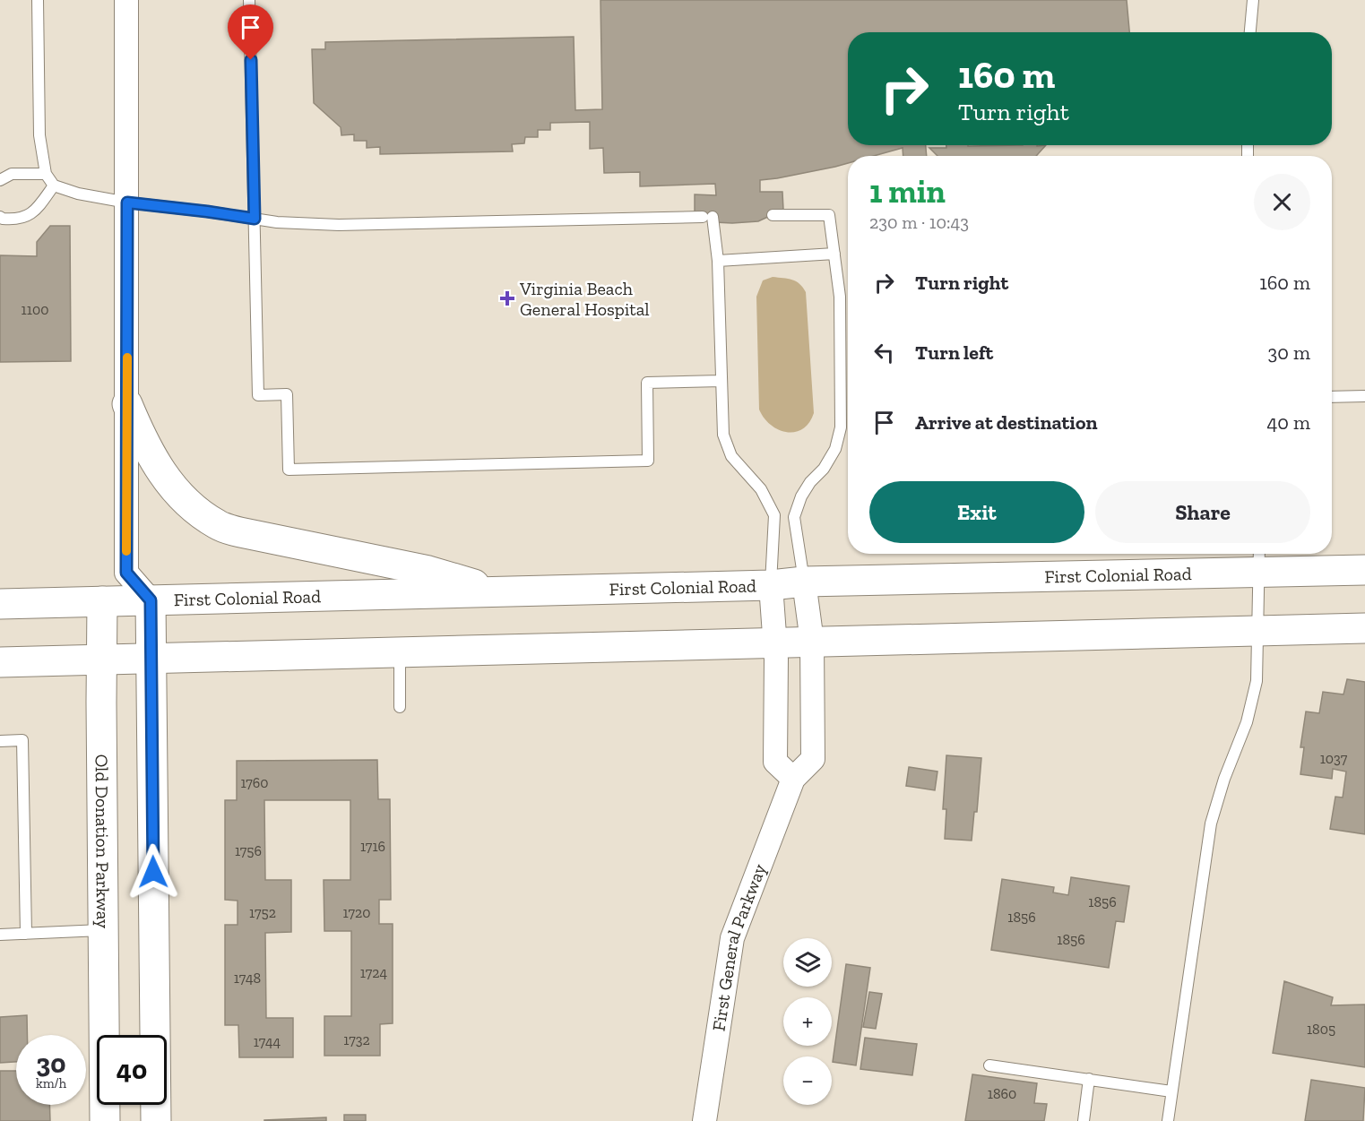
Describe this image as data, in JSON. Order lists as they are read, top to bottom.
{
  "streets": {
    "main road": ["First Colonial Road", "Old Donation Parkway"],
    "street": ["First General Parkway"]
  },
  "crossings": [
    ["First Colonial Road", "Old Donation Parkway"],
    ["First Colonial Road", "First General Parkway"]
  ],
  "places": {
    "health": ["Virginia Beach General Hospital"]
  },
  "house_numbers": [
    "1100",
    "1037",
    "1760",
    "1716",
    "1756",
    "1856",
    "1752",
    "1720",
    "1856",
    "1856",
    "1724",
    "1748",
    "1805",
    "1732",
    "1744",
    "1860"
  ],
  "page": {
    "turn": ["160 m", "Turn right"],
    "heading": ["1 min", "230 m · 10:43"],
    "list": [
      {
        "name": "Turn right",
        "value": "160 m"
      },
      {
        "name": "Turn left",
        "value": "30 m"
      },
      {
        "name": "Arrive at destination",
        "value": "40 m"
      }
    ],
    "buttons": ["Exit", "Share"],
    "map_buttons": ["+", "−"],
    "speed": "30 km/h",
    "limit": "40"
  }
}
